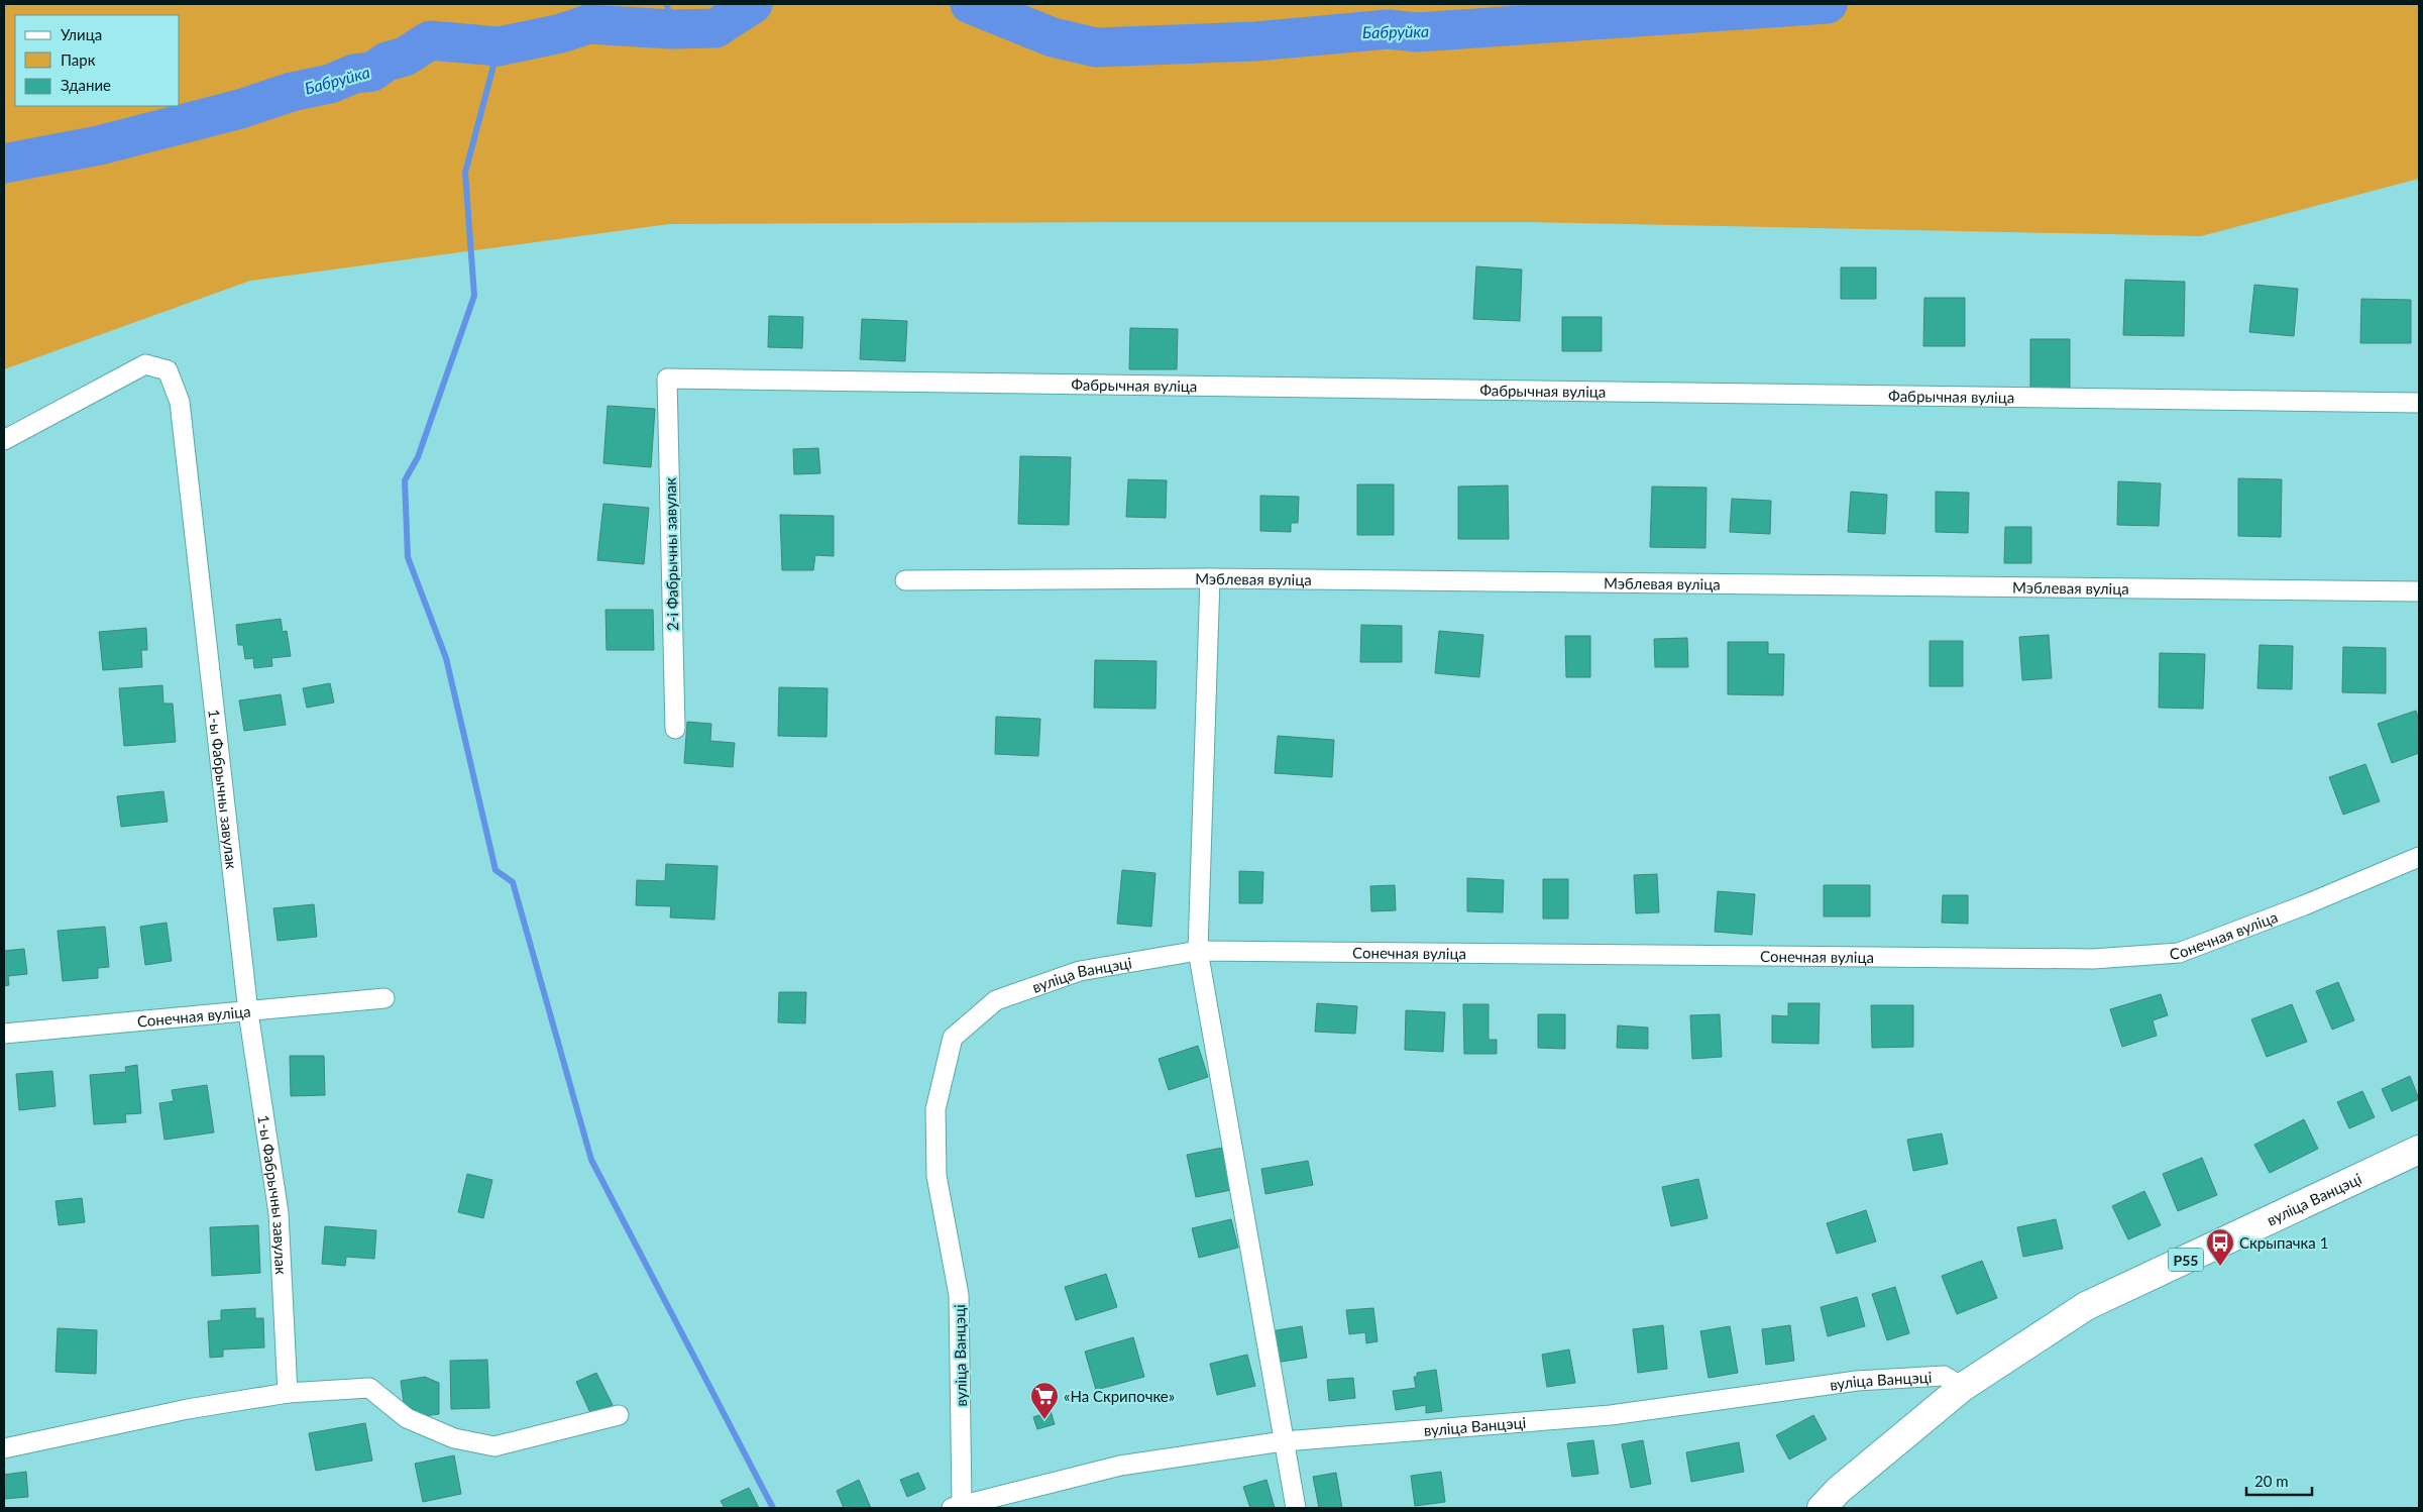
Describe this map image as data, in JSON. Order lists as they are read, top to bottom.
{
  "streets": {
    "main road": ["вуліца Ванцэці", "Р55"],
    "street": [
      "Фабрычная вуліца",
      "2-і Фабрычны завулак",
      "Мэблевая вуліца",
      "1-ы Фабрычны завулак",
      "Сонечная вуліца"
    ]
  },
  "crossings": [
    ["Фабрычная вуліца", "2-і Фабрычны завулак"],
    ["1-ы Фабрычны завулак", "Сонечная вуліца"],
    ["Сонечная вуліца", "вуліца Ванцэці"],
    ["вуліца Ванцэці", "Р55"]
  ],
  "water": ["Бабруйка"],
  "places": {
    "bus stop": ["Скрыпачка 1"],
    "supermarket": ["«На Скрипочке»"]
  },
  "legend": ["Улица", "Парк", "Здание"],
  "scale_bar": "20 m"
}
